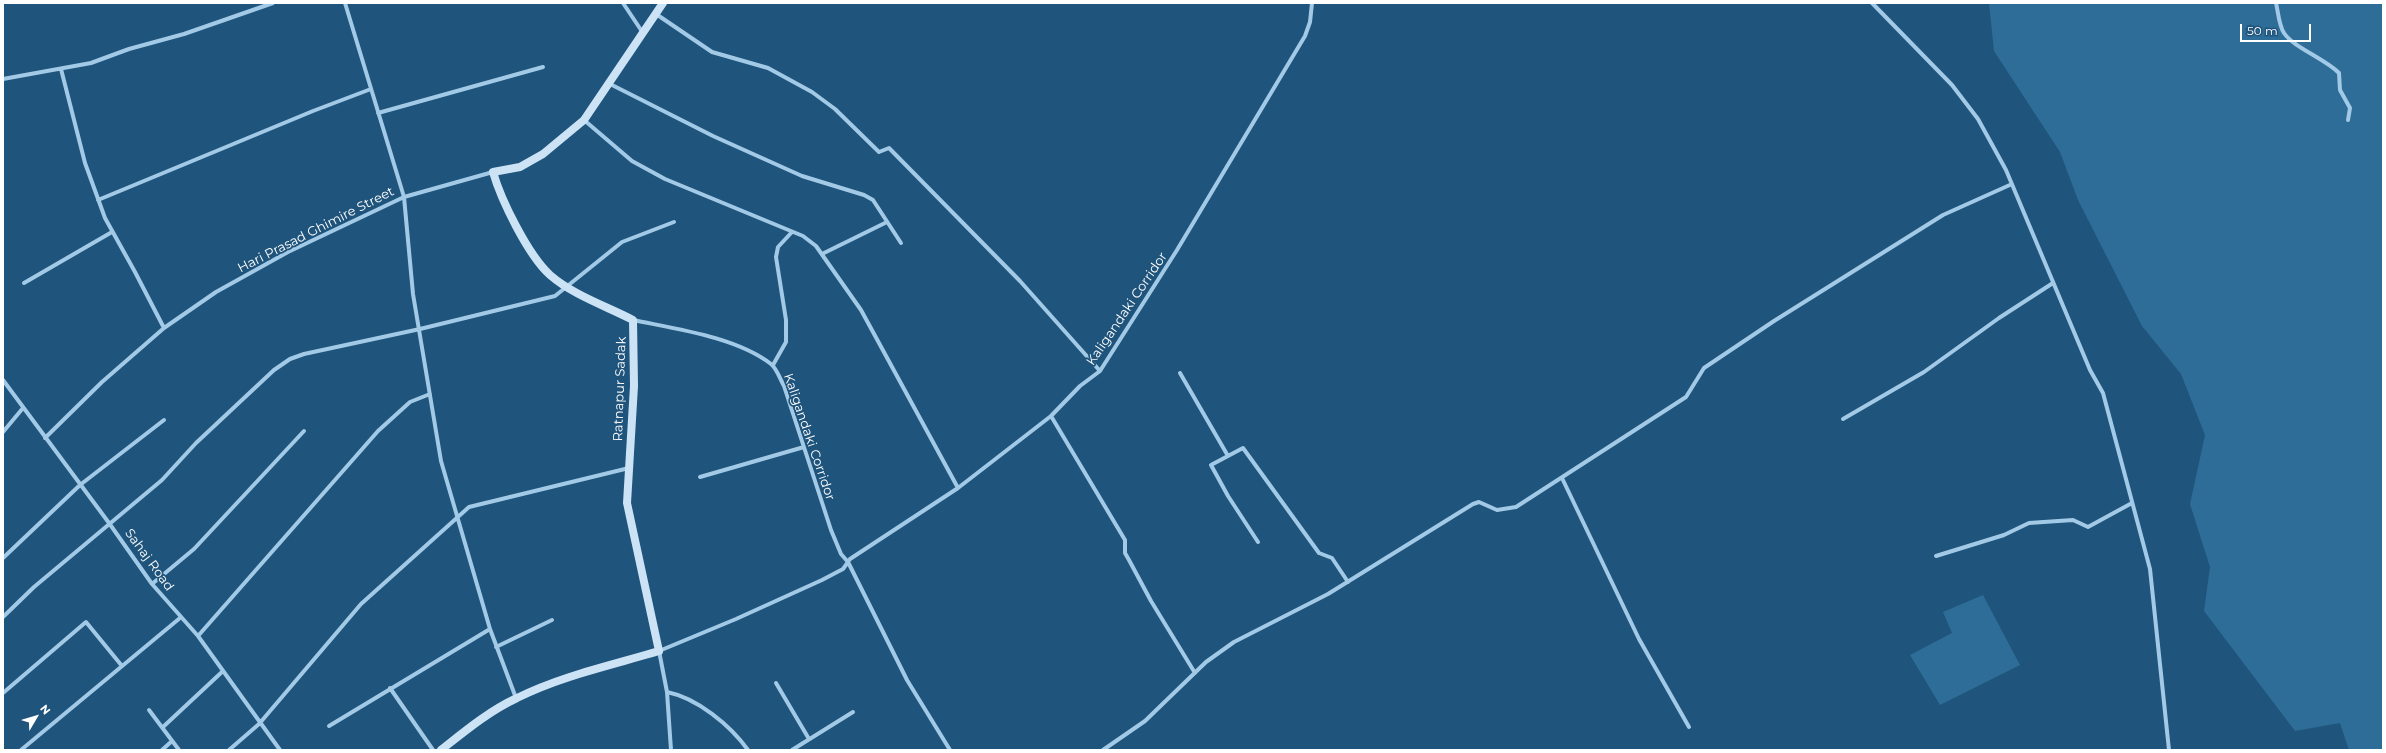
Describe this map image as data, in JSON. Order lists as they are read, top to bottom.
{
  "streets": {
    "main road": ["Ratnapur Sadak"],
    "street": ["Hari Prasad Ghimire Street", "Kaligandaki Corridor", "Sahaj Road"]
  },
  "crossings": [
    ["Hari Prasad Ghimire Street", "Sahaj Road"],
    ["Kaligandaki Corridor", "Ratnapur Sadak"]
  ],
  "scale_bar": "50 m",
  "north": "top right"
}
